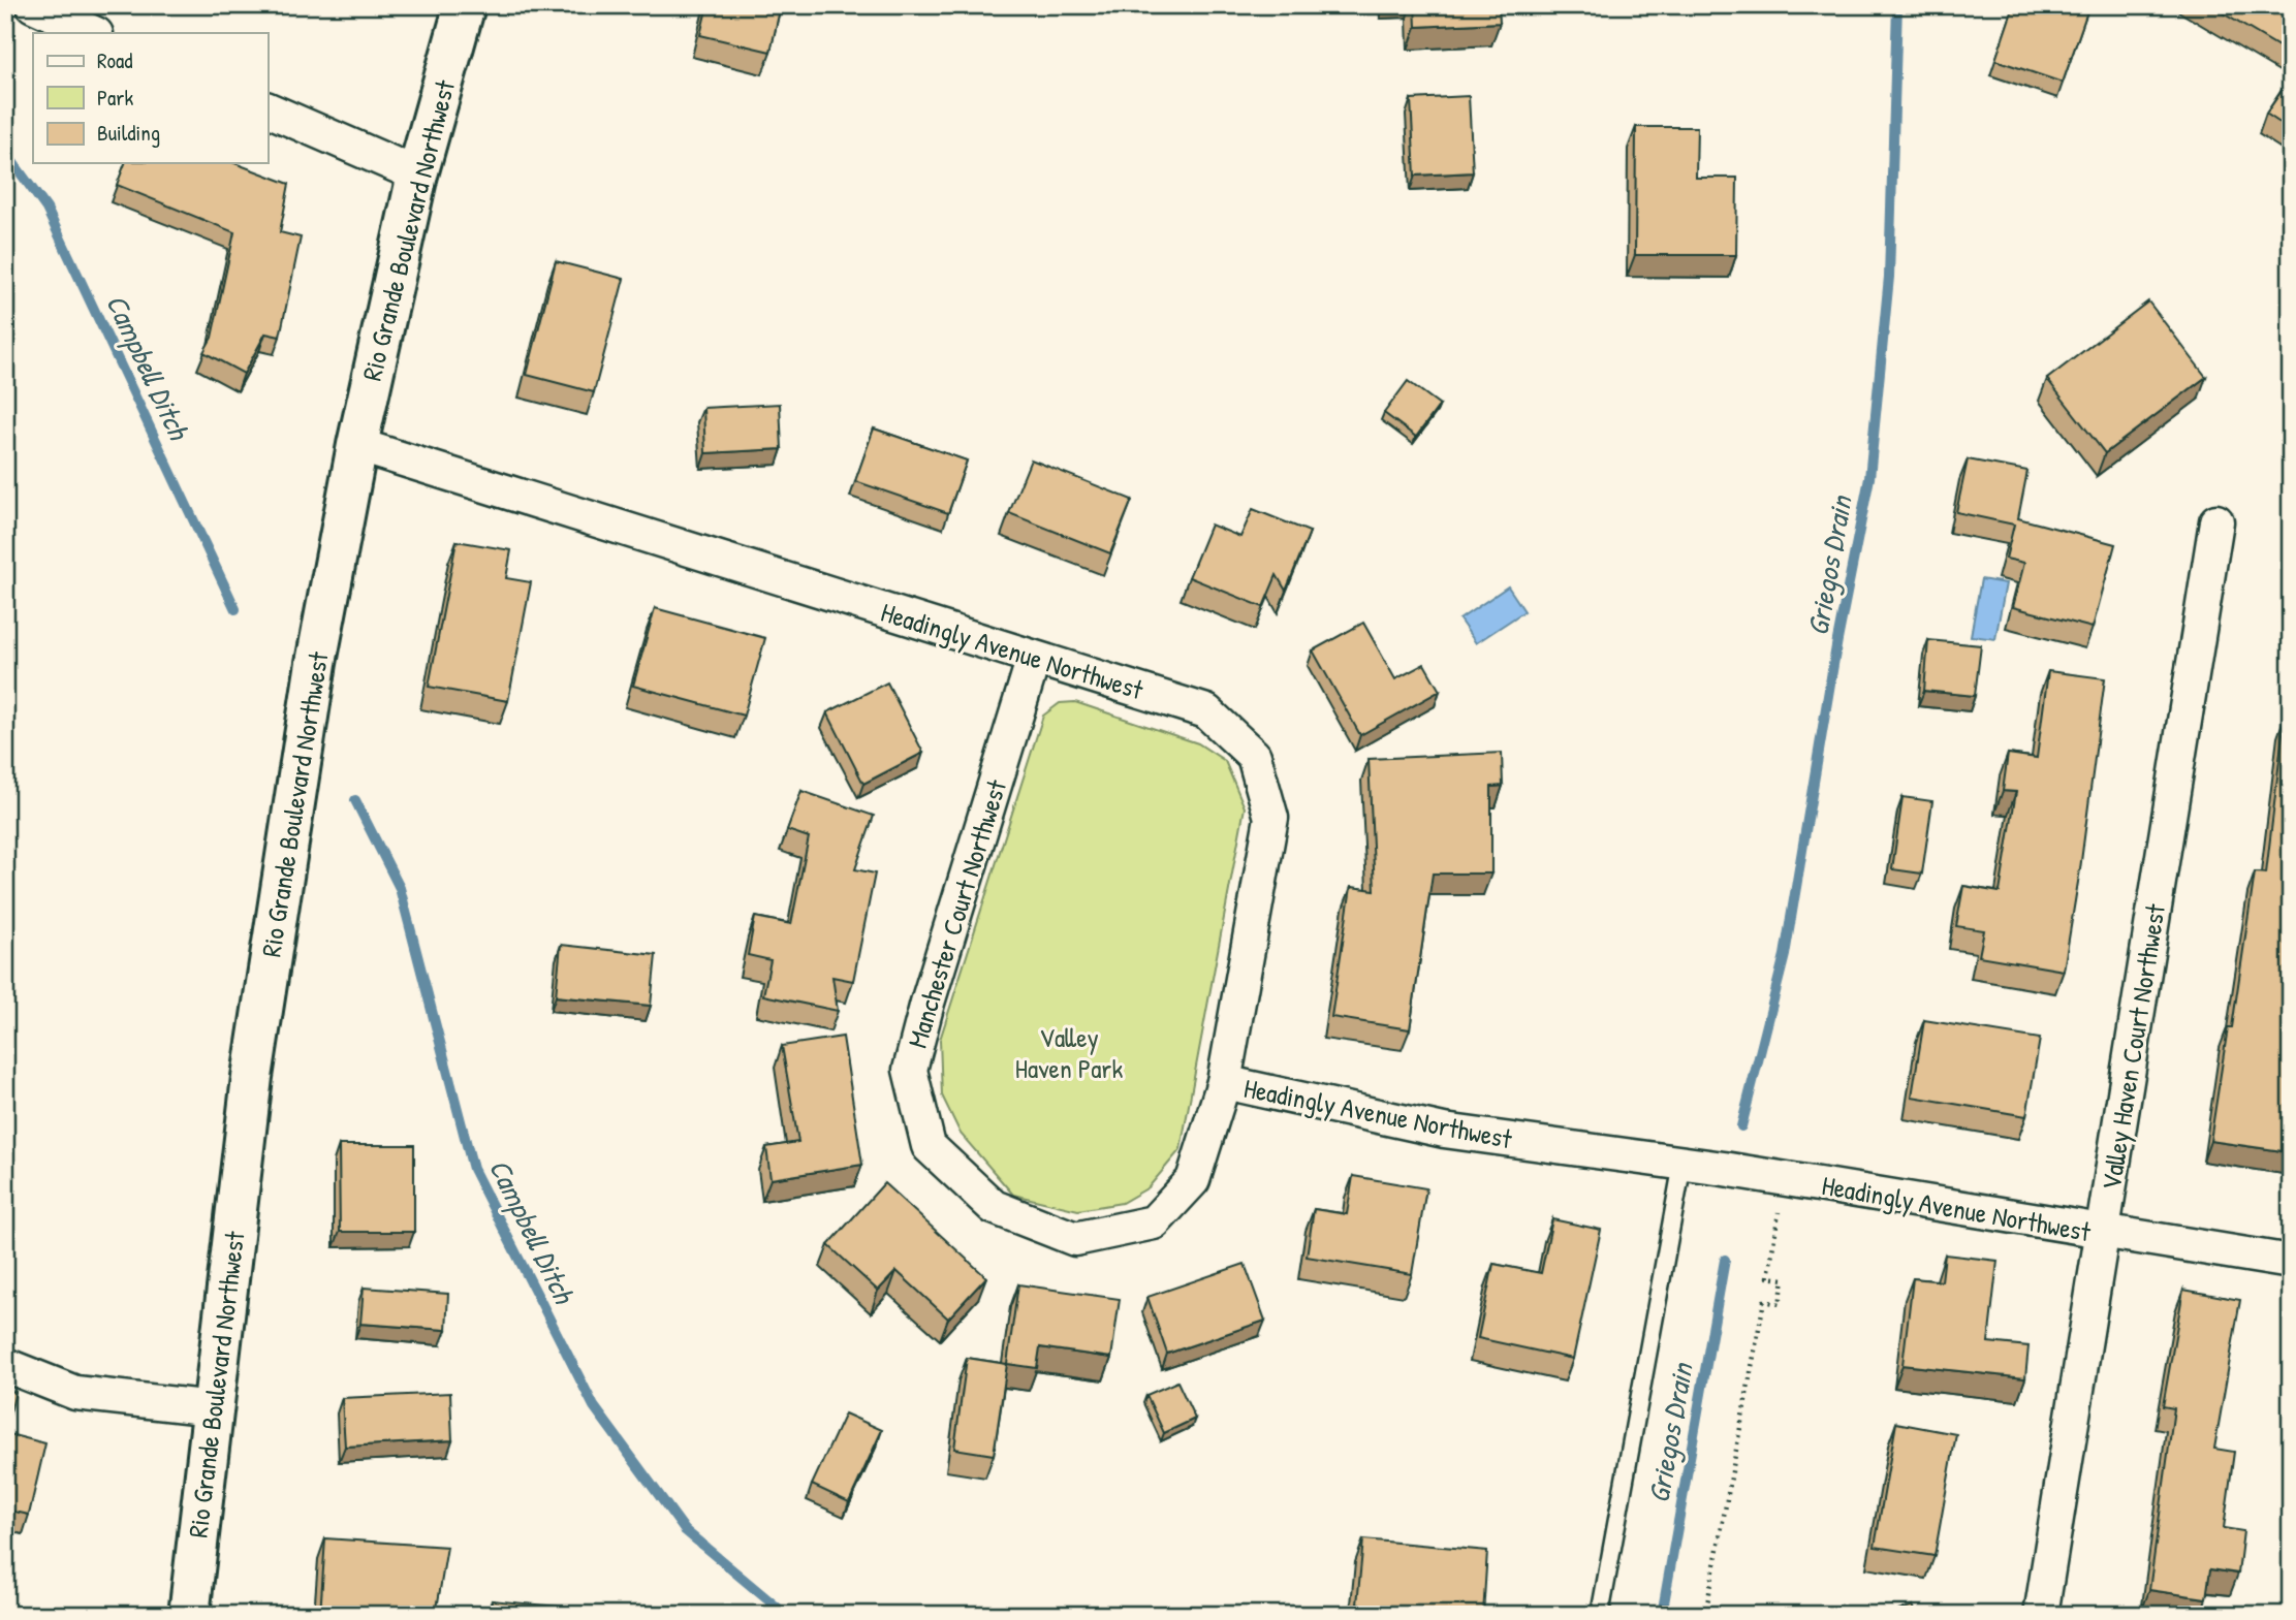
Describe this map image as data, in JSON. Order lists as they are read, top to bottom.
{
  "streets": {
    "main road": ["Rio Grande Boulevard Northwest"],
    "street": ["Headingly Avenue Northwest", "Manchester Court Northwest", "Valley Haven Court Northwest"]
  },
  "crossings": [
    ["Rio Grande Boulevard Northwest", "Headingly Avenue Northwest"],
    ["Headingly Avenue Northwest", "Manchester Court Northwest"],
    ["Headingly Avenue Northwest", "Valley Haven Court Northwest"]
  ],
  "water": ["Campbell Ditch", "Griegos Drain"],
  "parks": ["Valley Haven Park"],
  "legend": ["Road", "Park", "Building"]
}
